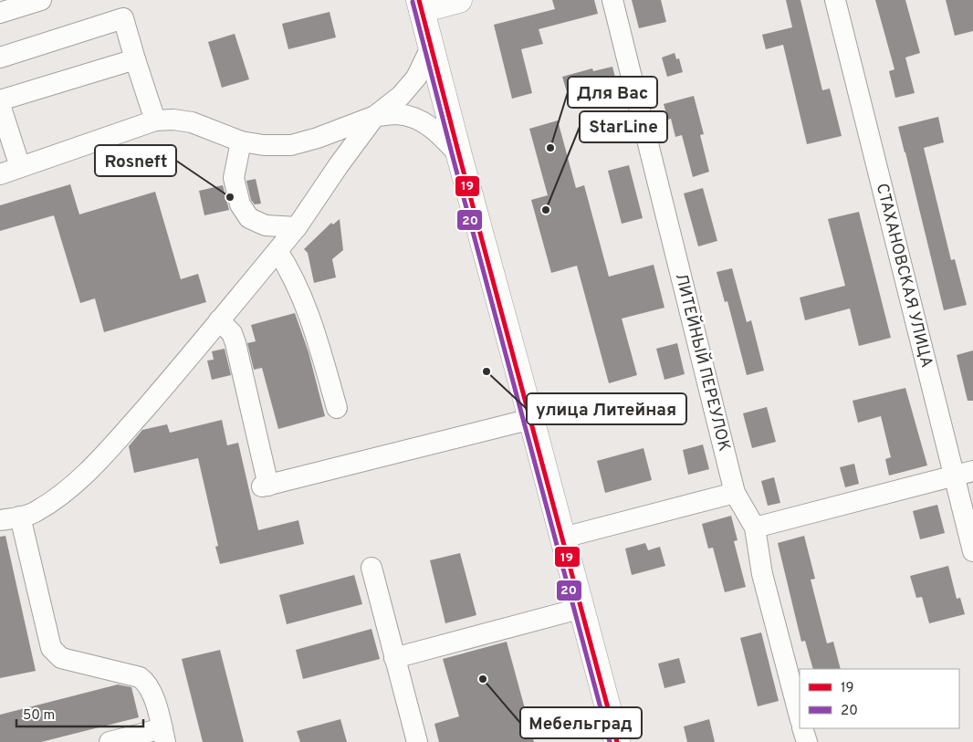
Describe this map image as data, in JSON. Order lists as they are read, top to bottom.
{
  "streets": {
    "street": ["СТАХАНОВСКАЯ УЛИЦА", "ЛИТЕЙНЫЙ ПЕРЕУЛОК"]
  },
  "places": [
    "Для Вас",
    "Rosneft",
    "StarLine",
    "улица Литейная",
    "Мебельград"
  ],
  "lines": ["transit line 19", "transit line 20"],
  "legend": ["19", "20"],
  "scale_bar": "50 m"
}
